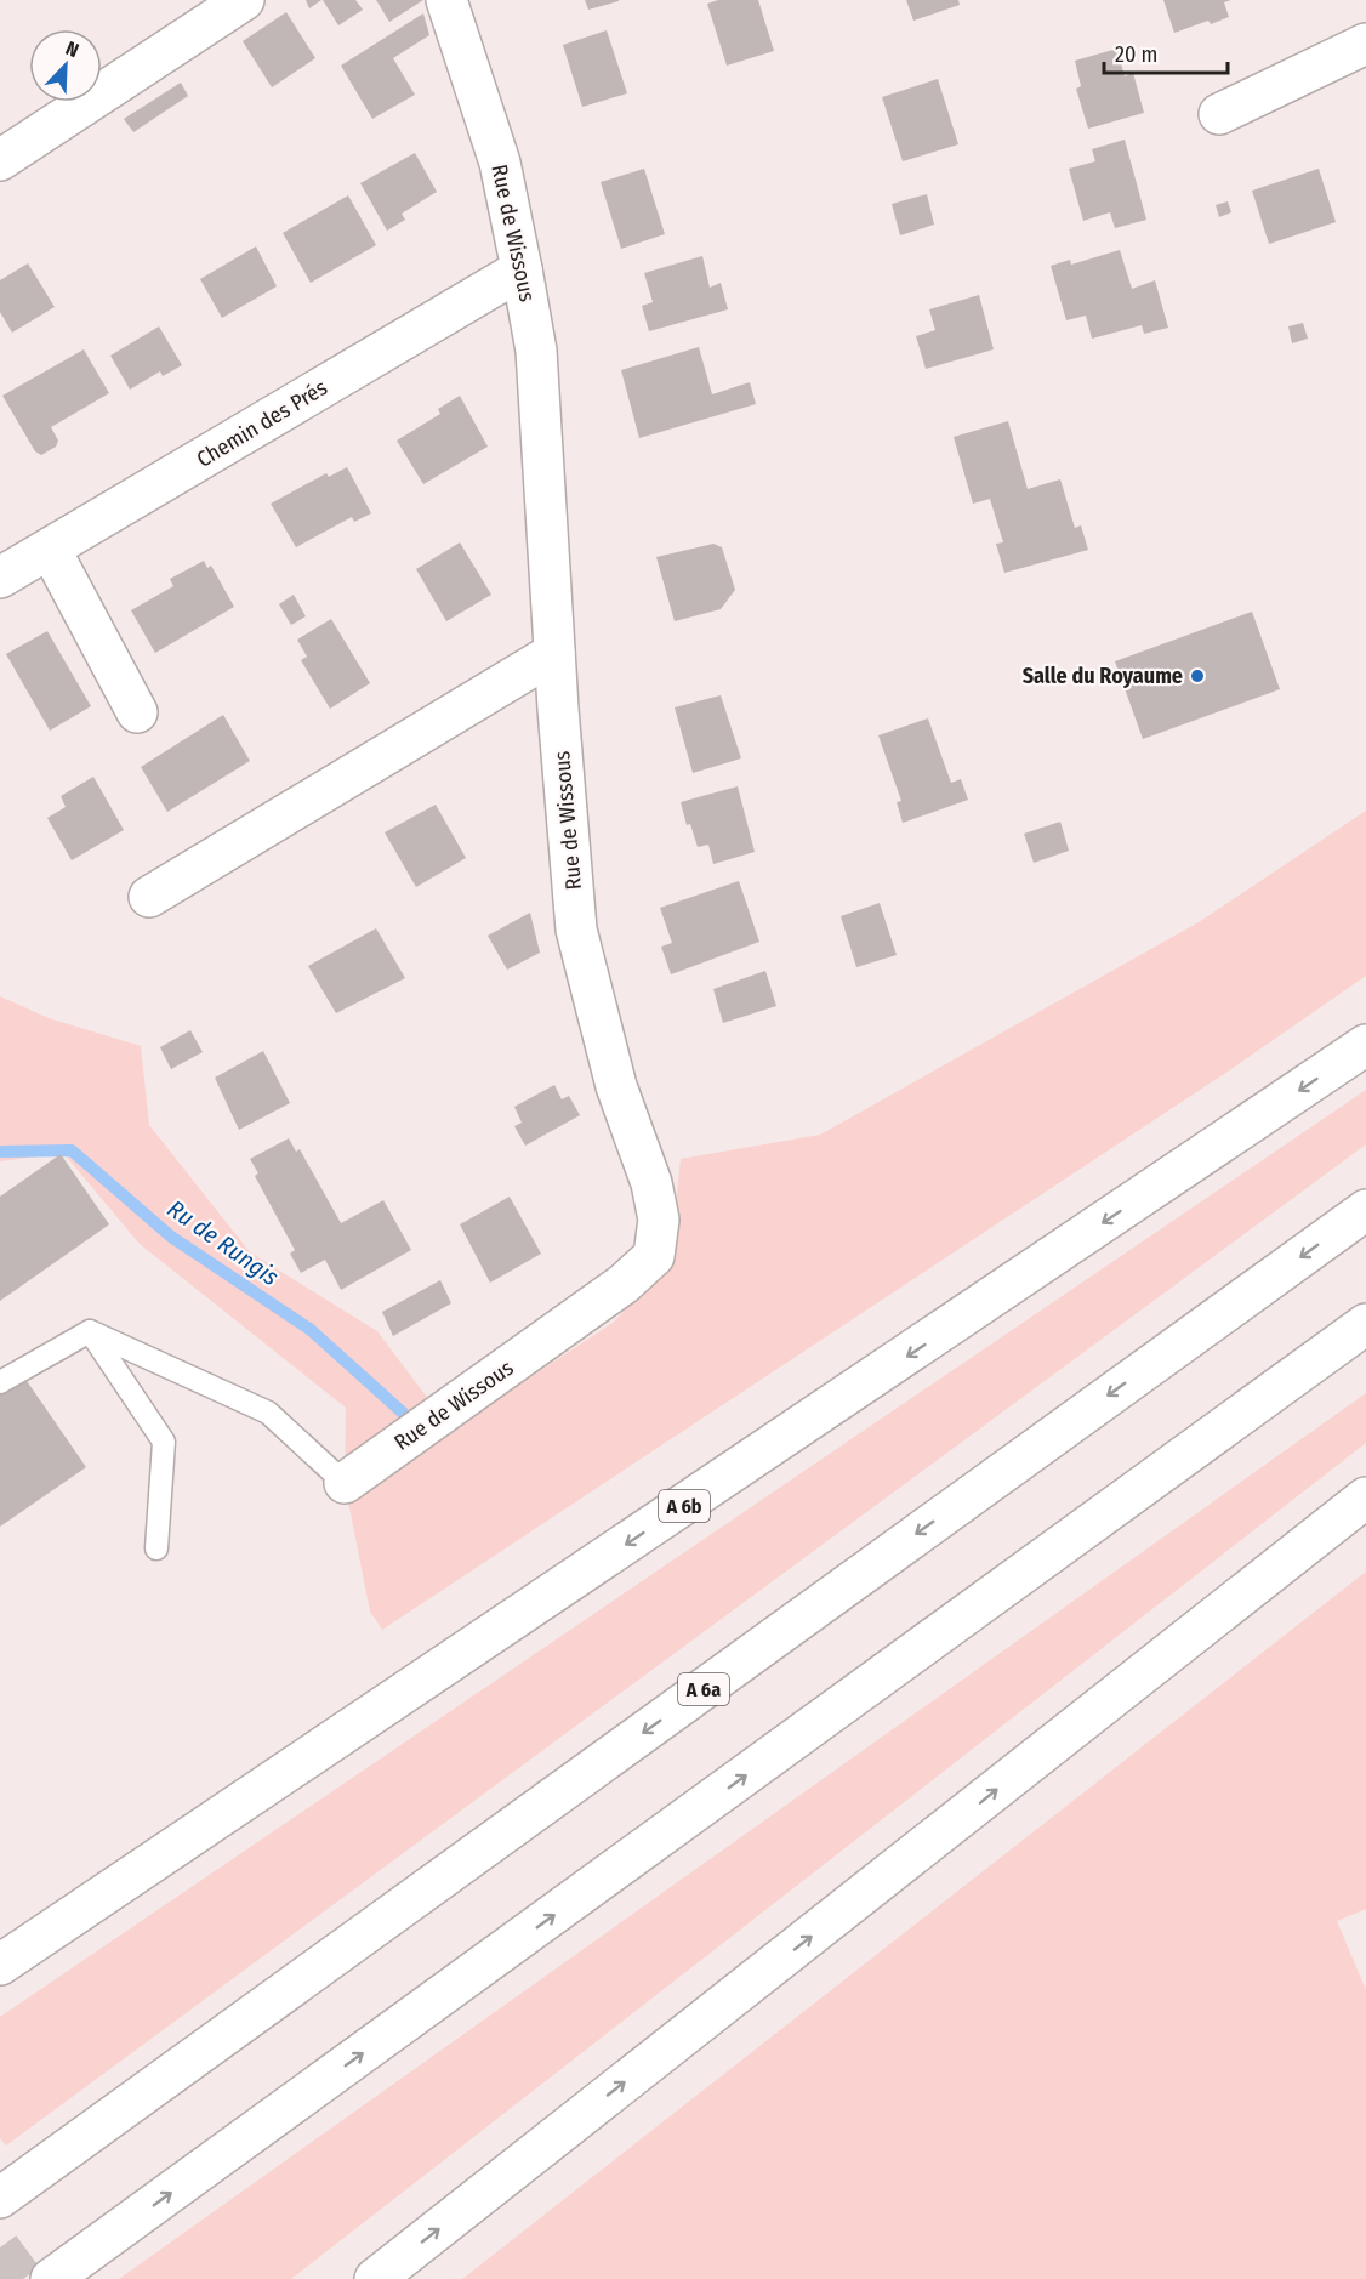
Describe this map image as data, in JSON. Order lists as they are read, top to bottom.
{
  "streets": {
    "main road": [
      "Rue de Wissous",
      "Chemin des Prés",
      "A 6b",
      "A 6a"
    ]
  },
  "crossings": [
    ["Rue de Wissous", "Chemin des Prés"]
  ],
  "water": ["Ru de Rungis"],
  "places": ["Salle du Royaume"],
  "scale_bar": "20 m",
  "north": "top right"
}
